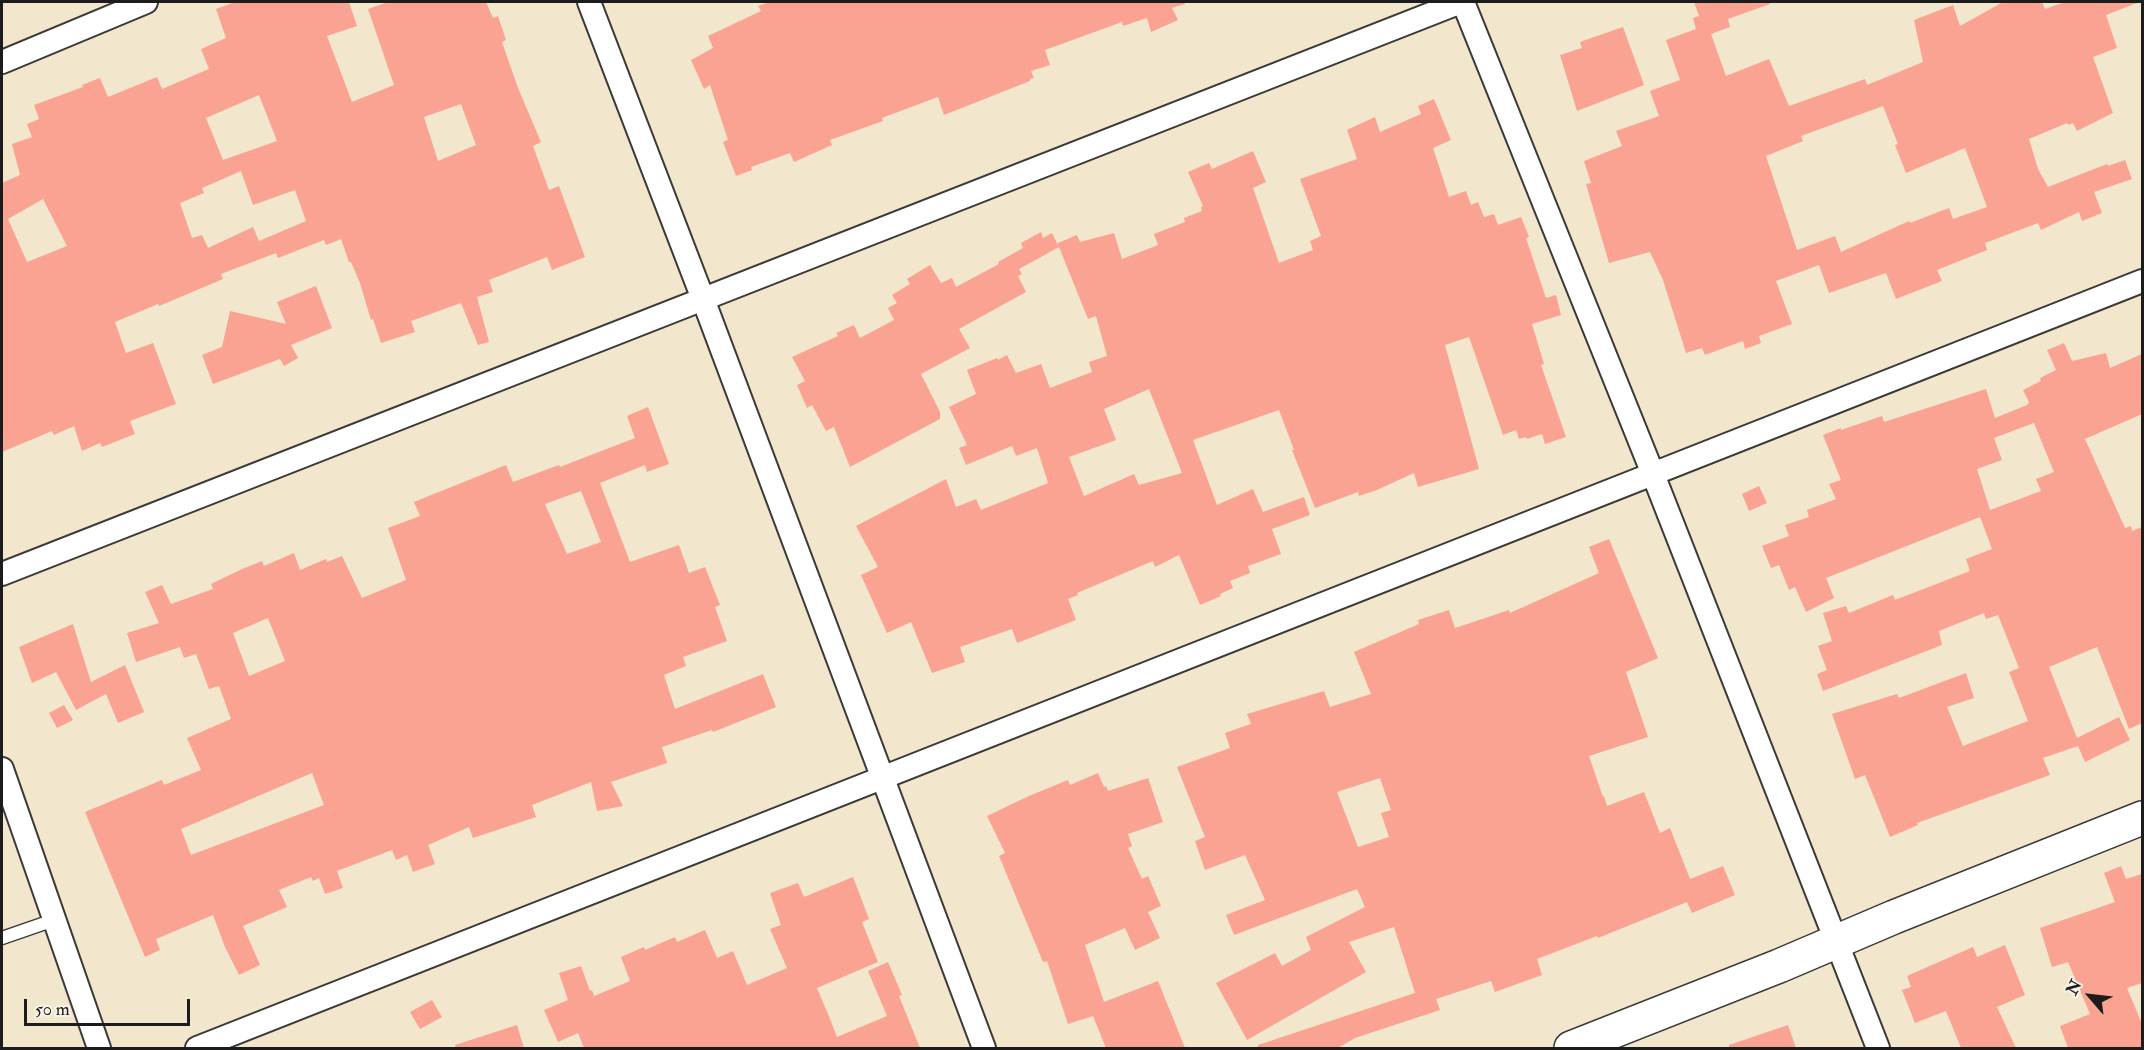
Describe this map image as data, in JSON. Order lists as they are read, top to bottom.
{
  "scale_bar": "50 m",
  "north": "top left"
}
